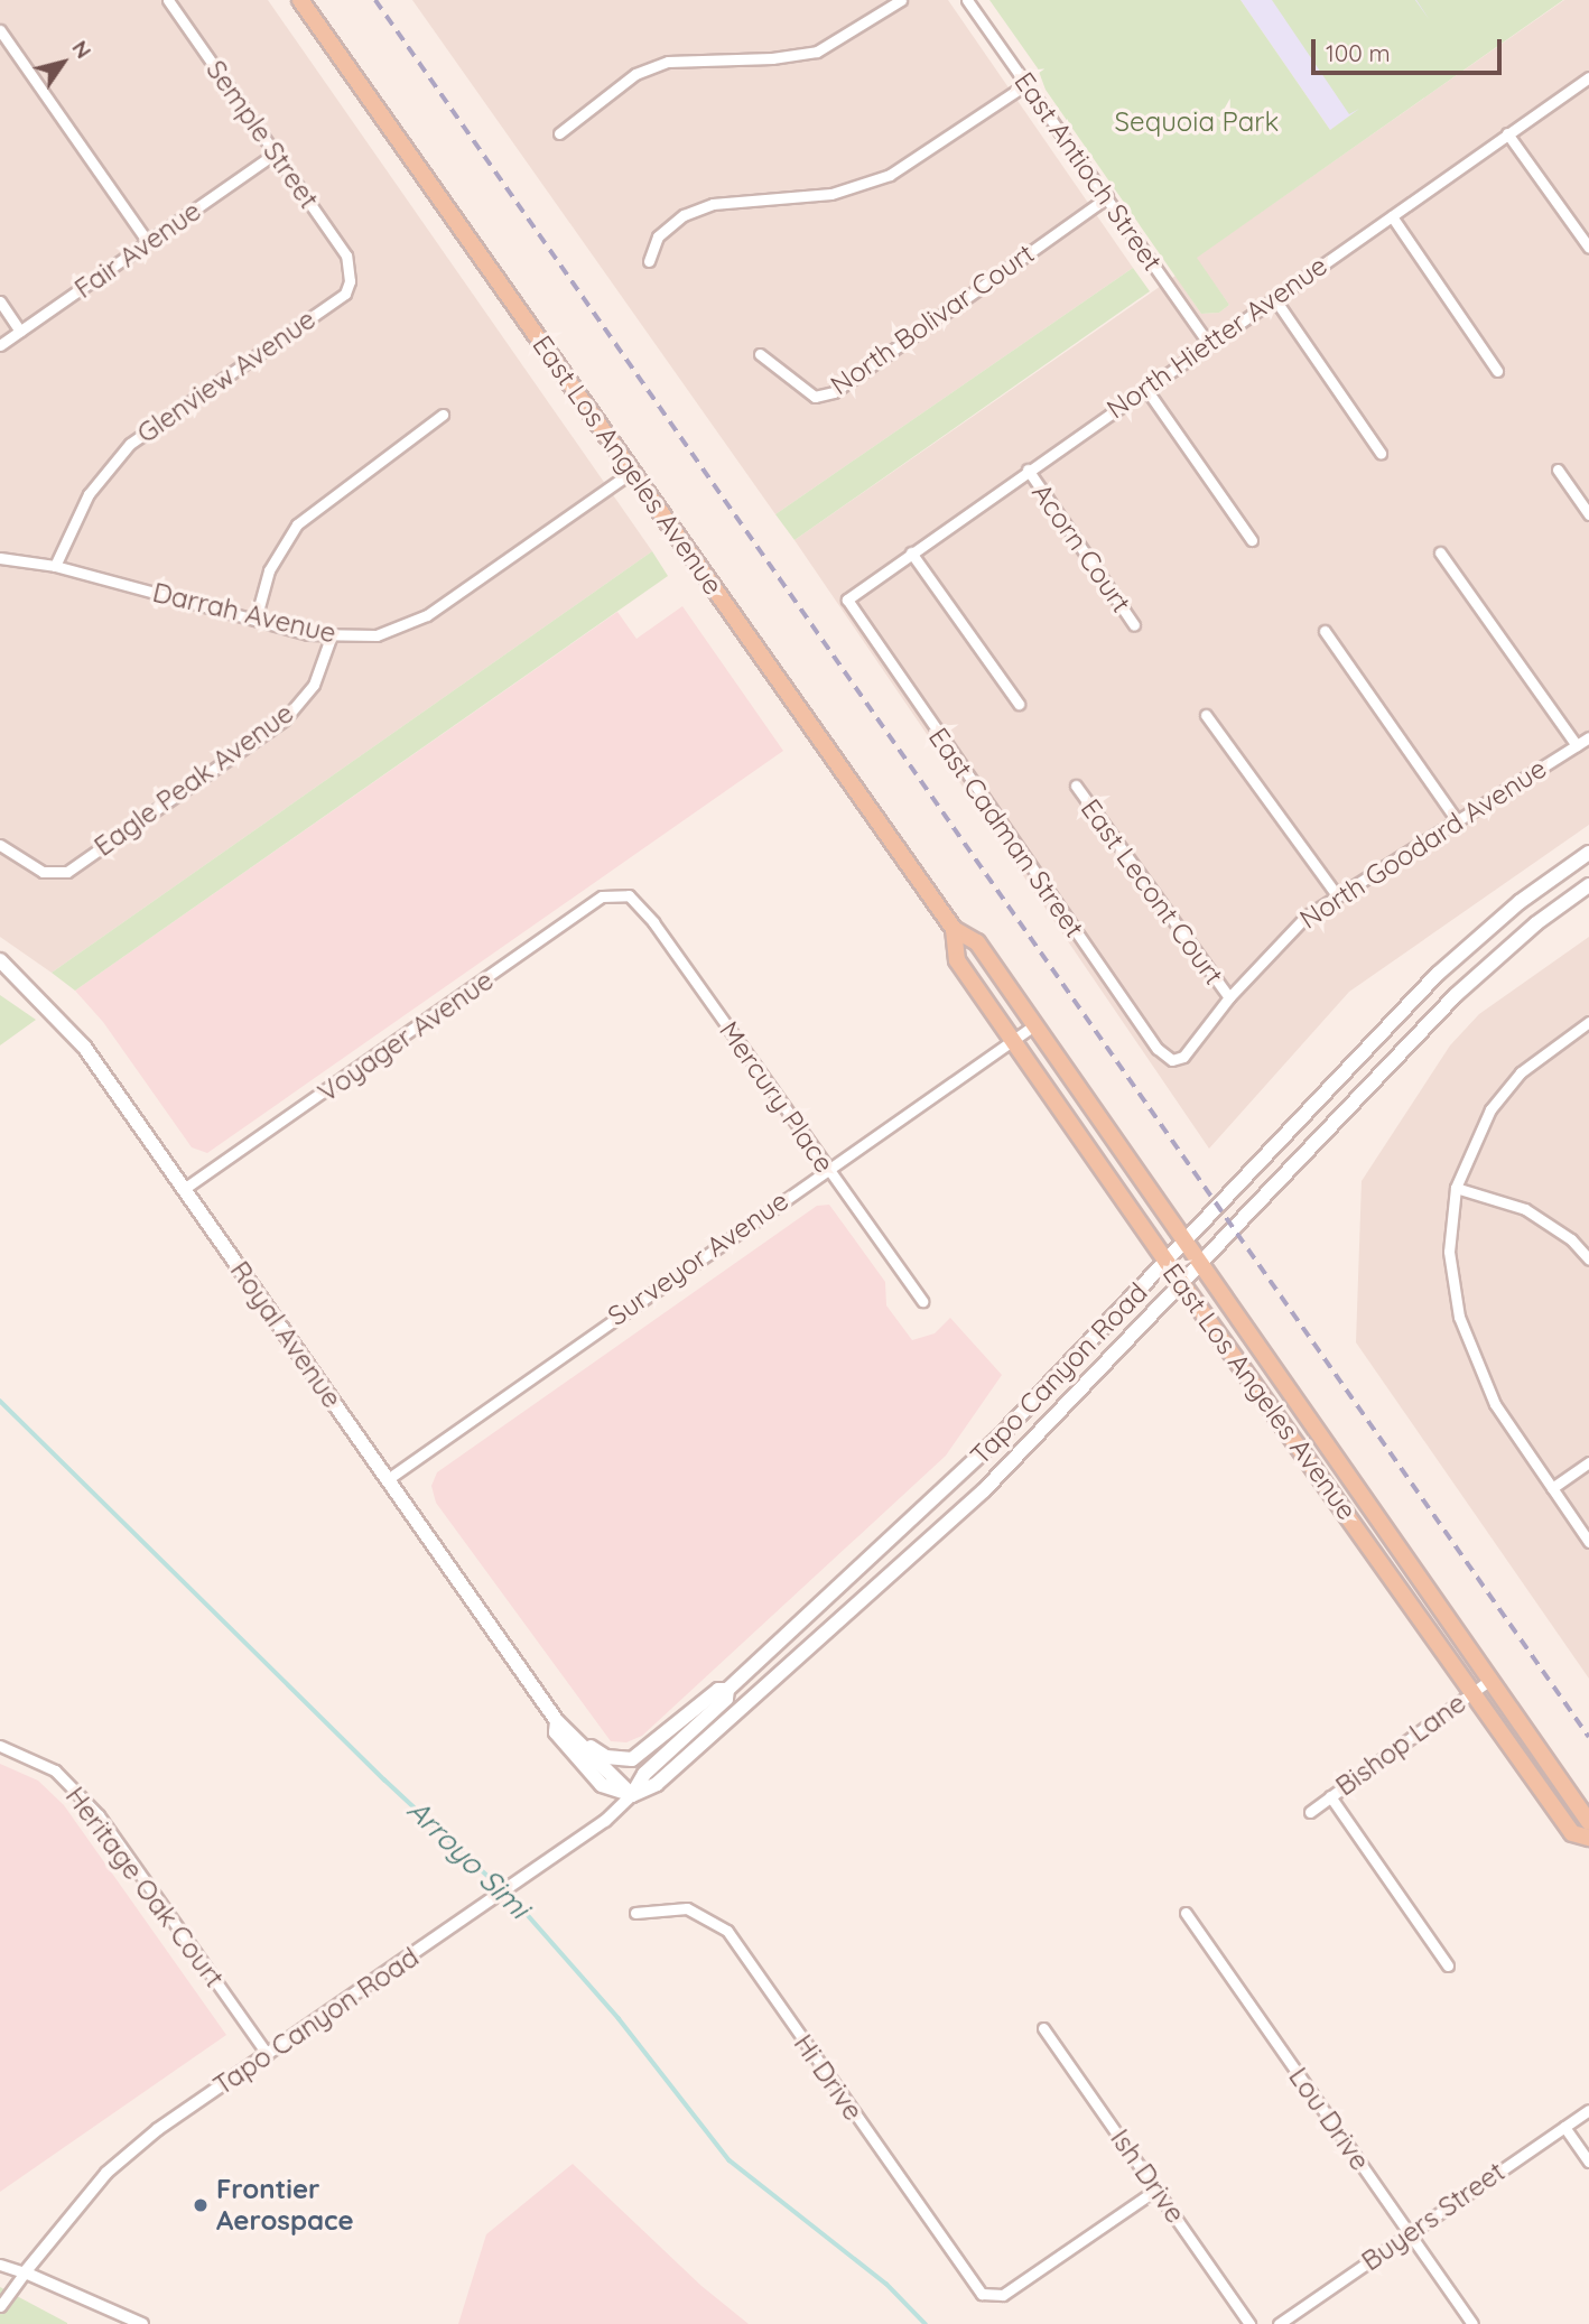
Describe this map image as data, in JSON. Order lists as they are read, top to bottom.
{
  "streets": {
    "main road": ["East Los Angeles Avenue", "Royal Avenue", "Tapo Canyon Road"],
    "street": [
      "Semple Street",
      "East Antioch Street",
      "Fair Avenue",
      "North Bolivar Court",
      "North Hietter Avenue",
      "Glenview Avenue",
      "Acorn Court",
      "Darrah Avenue",
      "Eagle Peak Avenue",
      "East Cadman Street",
      "North Goodard Avenue",
      "East Lecont Court",
      "Voyager Avenue",
      "Mercury Place",
      "Surveyor Avenue",
      "Bishop Lane",
      "Heritage Oak Court",
      "Hi Drive",
      "Lou Drive",
      "Ish Drive",
      "Buyers Street"
    ]
  },
  "crossings": [
    ["Semple Street", "Fair Avenue"],
    ["Semple Street", "Glenview Avenue"],
    ["East Antioch Street", "North Bolivar Court"],
    ["East Antioch Street", "North Hietter Avenue"],
    ["North Hietter Avenue", "Acorn Court"],
    ["North Hietter Avenue", "East Cadman Street"],
    ["Glenview Avenue", "Darrah Avenue"],
    ["East Los Angeles Avenue", "Darrah Avenue"],
    ["East Los Angeles Avenue", "Surveyor Avenue"],
    ["East Los Angeles Avenue", "Tapo Canyon Road"],
    ["East Los Angeles Avenue", "Bishop Lane"],
    ["Darrah Avenue", "Eagle Peak Avenue"],
    ["East Cadman Street", "North Goodard Avenue"],
    ["North Goodard Avenue", "East Lecont Court"],
    ["Voyager Avenue", "Mercury Place"],
    ["Voyager Avenue", "Royal Avenue"],
    ["Mercury Place", "Surveyor Avenue"],
    ["Surveyor Avenue", "Royal Avenue"],
    ["Royal Avenue", "Tapo Canyon Road"],
    ["Tapo Canyon Road", "Heritage Oak Court"],
    ["Hi Drive", "Ish Drive"],
    ["Lou Drive", "Buyers Street"]
  ],
  "water": ["Arroyo Simi"],
  "parks": ["Sequoia Park"],
  "places": ["Frontier Aerospace"],
  "scale_bar": "100 m",
  "north": "top right"
}
